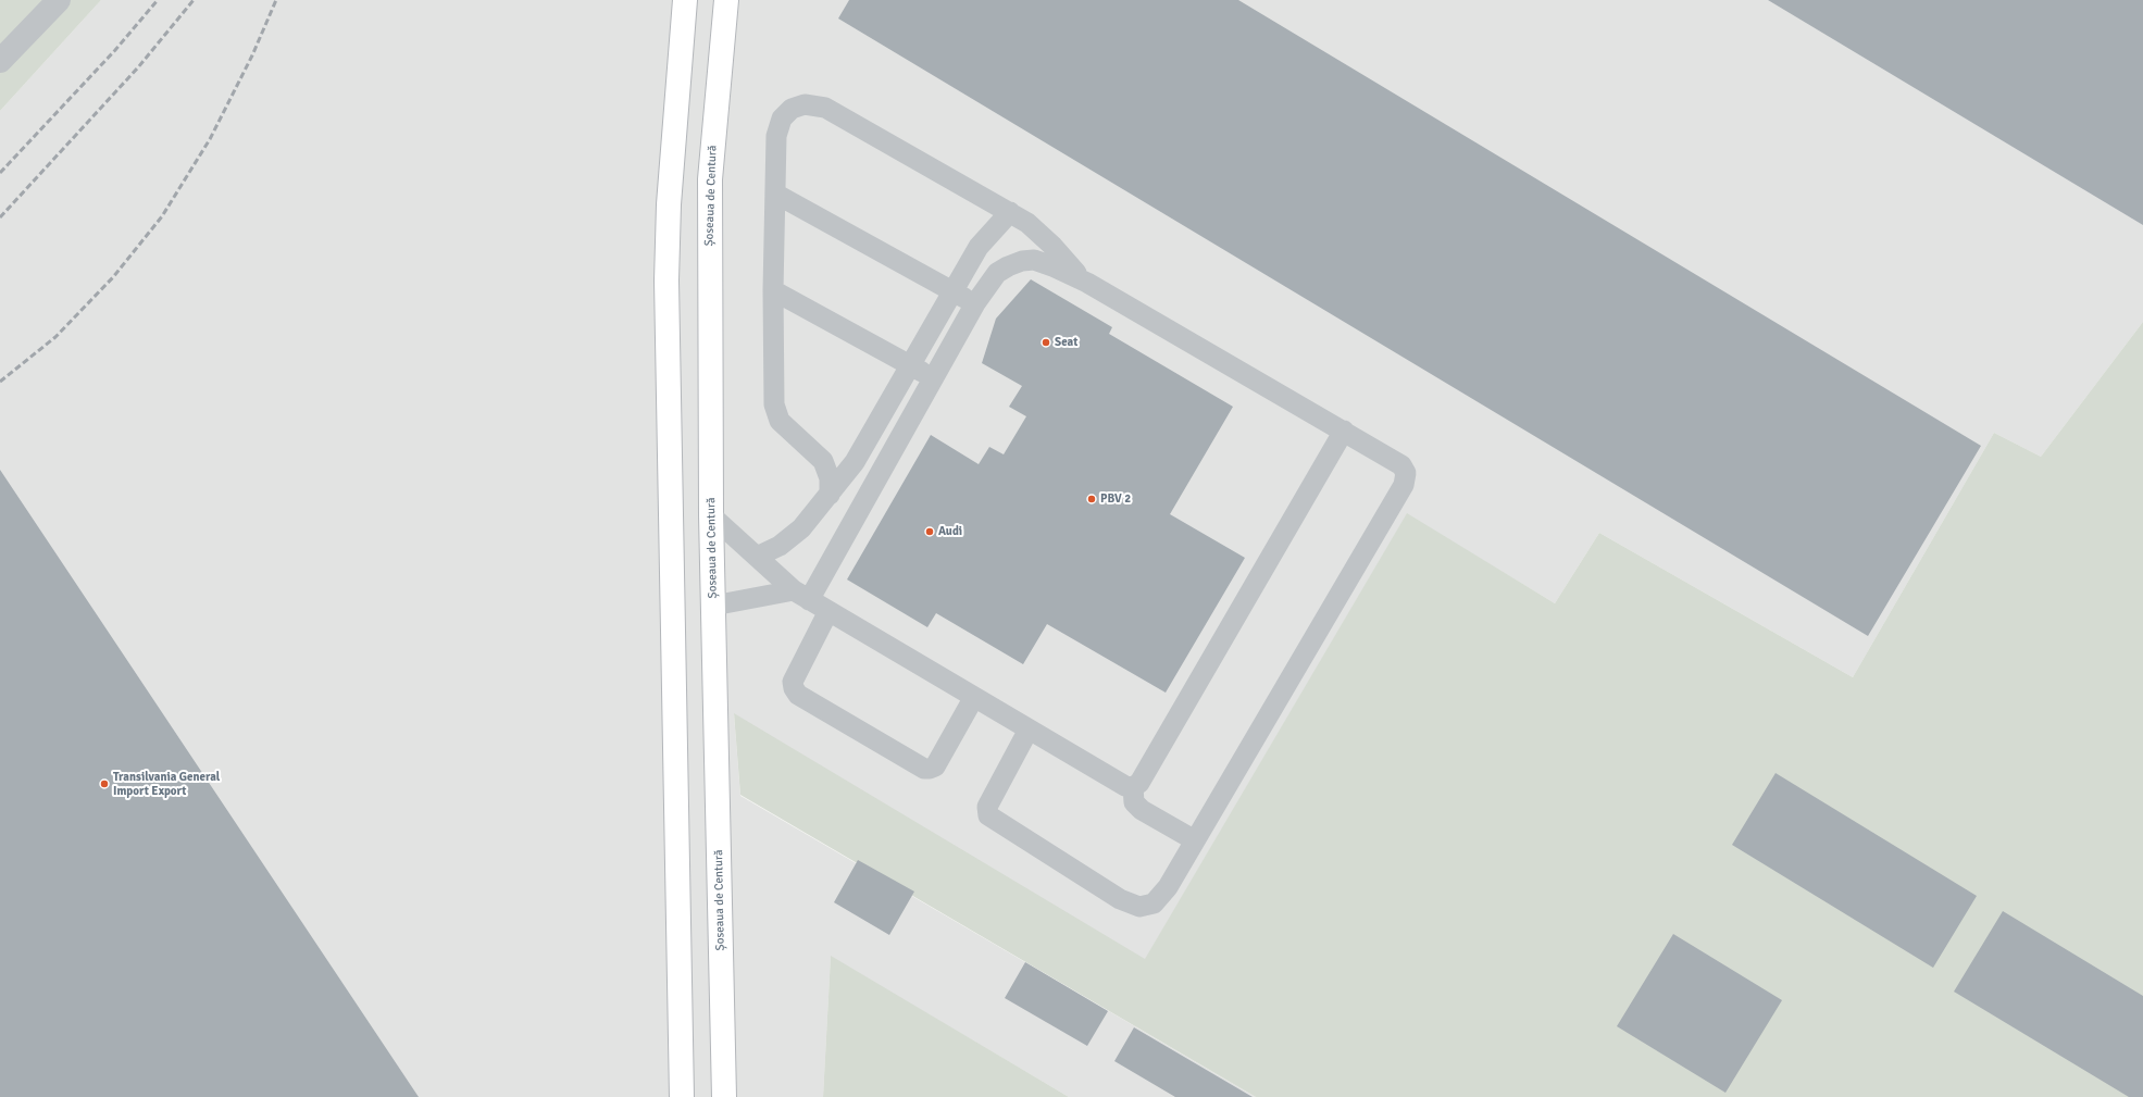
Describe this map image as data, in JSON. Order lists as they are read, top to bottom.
{
  "streets": {
    "main road": ["Șoseaua de Centură"]
  },
  "places": [
    "Seat",
    "PBV 2",
    "Audi",
    "Transilvania General Import Export"
  ]
}
